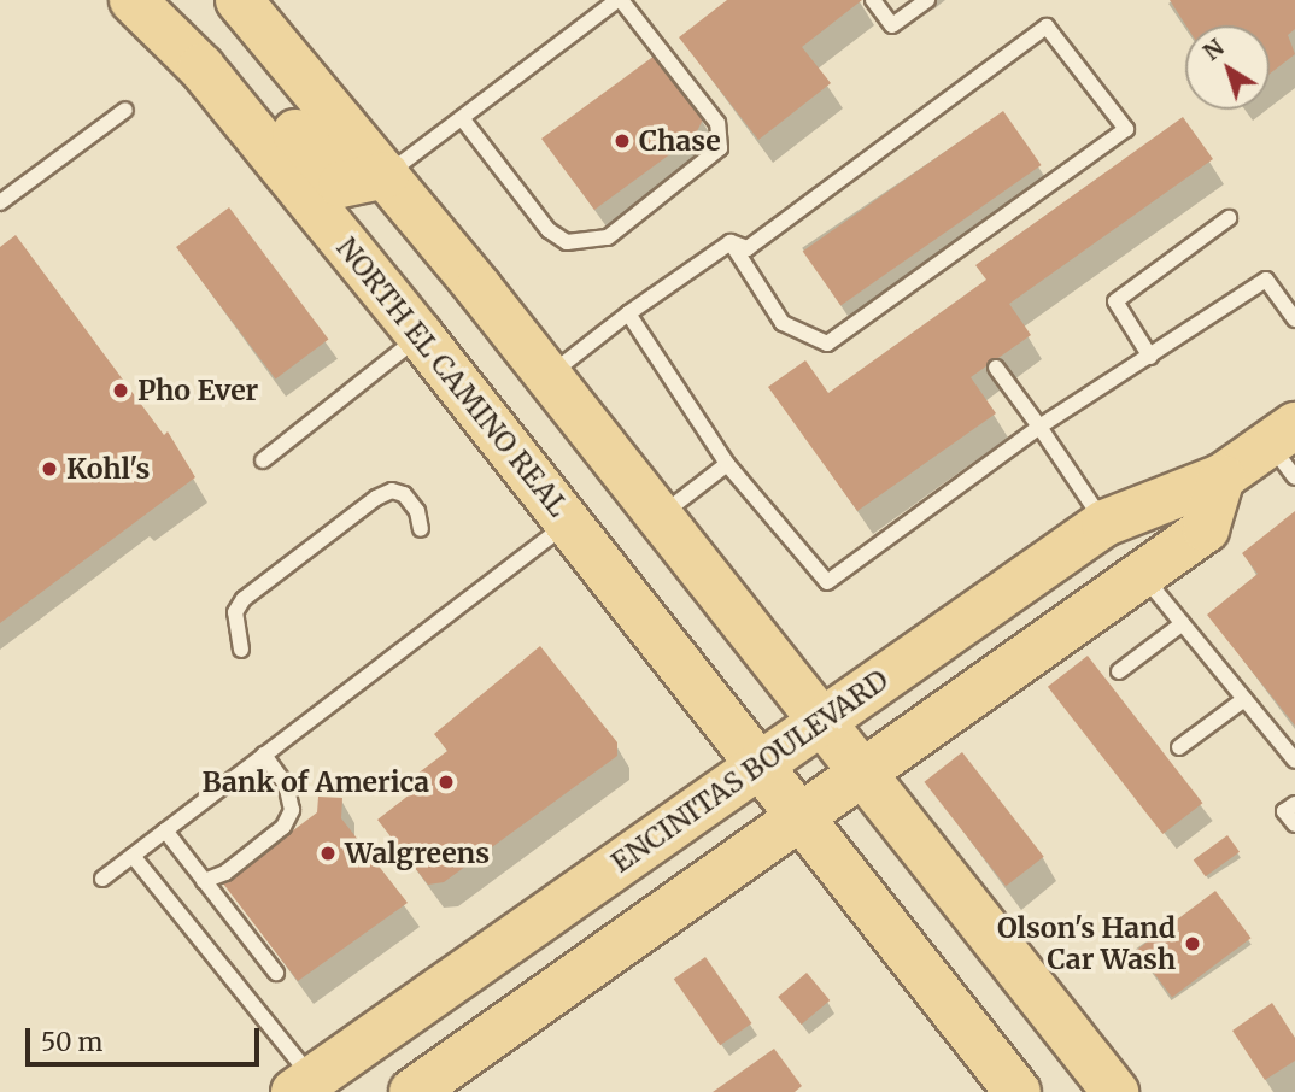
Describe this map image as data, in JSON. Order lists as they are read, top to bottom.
{
  "streets": {
    "main road": ["NORTH EL CAMINO REAL", "ENCINITAS BOULEVARD"]
  },
  "crossings": [
    ["NORTH EL CAMINO REAL", "ENCINITAS BOULEVARD"]
  ],
  "places": [
    "Chase",
    "Pho Ever",
    "Kohl's",
    "Bank of America",
    "Walgreens",
    "Olson's Hand Car Wash"
  ],
  "scale_bar": "50 m",
  "north": "top left"
}
